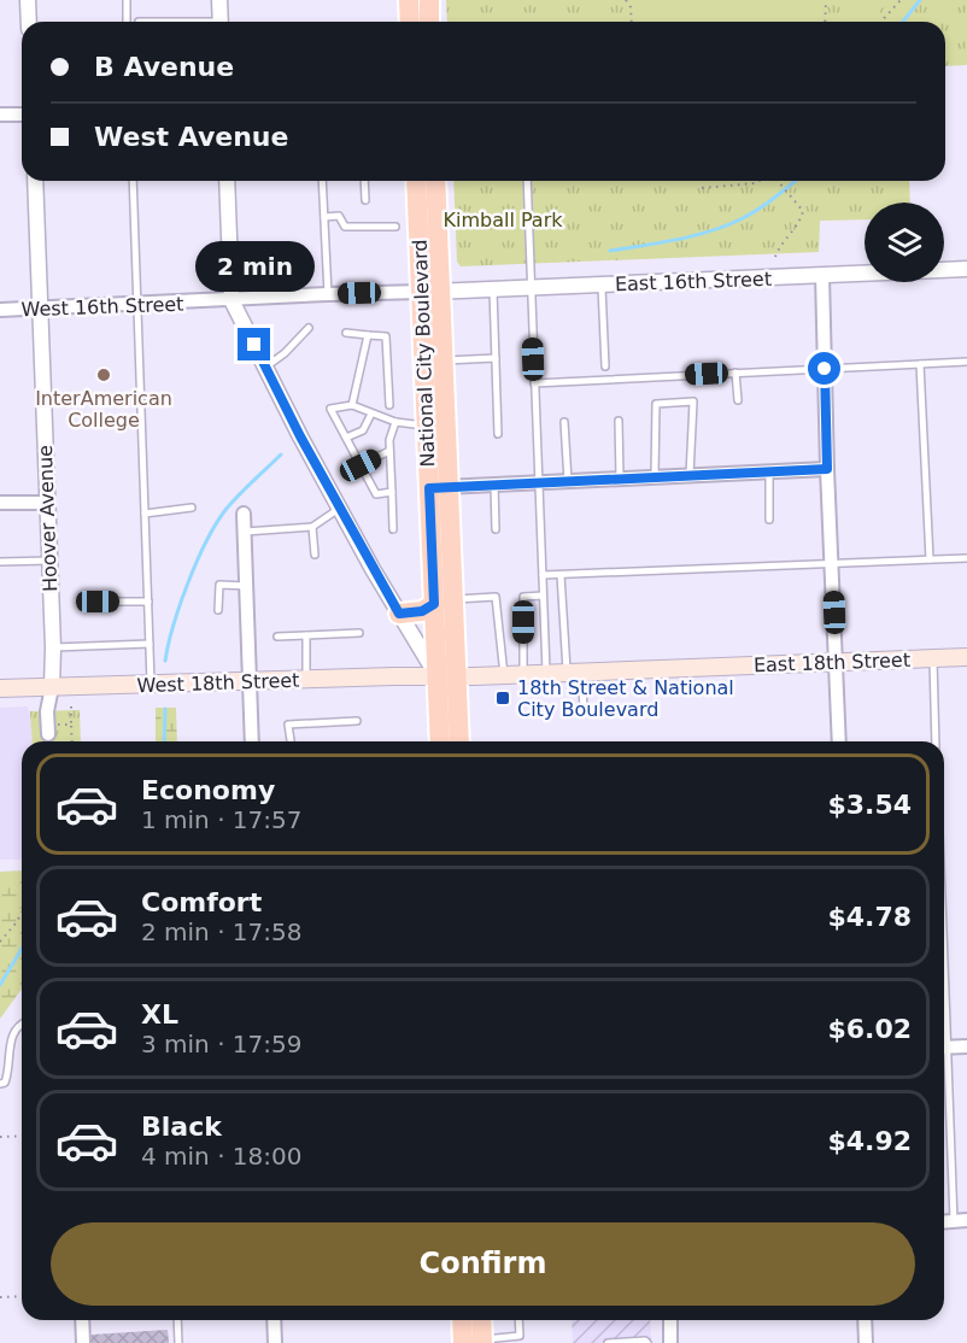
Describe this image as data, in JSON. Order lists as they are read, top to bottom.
{
  "streets": {
    "main road": ["National City Boulevard", "East 18th Street", "West 18th Street"],
    "street": ["East 16th Street", "West 16th Street", "Hoover Avenue"]
  },
  "crossings": [
    ["East 16th Street", "West 16th Street"],
    ["East 16th Street", "National City Boulevard"],
    ["West 16th Street", "National City Boulevard"],
    ["West 16th Street", "Hoover Avenue"],
    ["National City Boulevard", "East 18th Street"],
    ["National City Boulevard", "West 18th Street"],
    ["Hoover Avenue", "West 18th Street"],
    ["East 18th Street", "West 18th Street"]
  ],
  "parks": ["Kimball Park"],
  "places": {
    "other": ["InterAmerican College"],
    "transit": ["18th Street & National City Boulevard"]
  },
  "page": {
    "banner": ["B Avenue", "West Avenue"],
    "bubble": "2 min",
    "list": [
      {
        "name": "Economy",
        "note": "1 min · 17:57",
        "value": "$3.54"
      },
      {
        "name": "Comfort",
        "note": "2 min · 17:58",
        "value": "$4.78"
      },
      {
        "name": "XL",
        "note": "3 min · 17:59",
        "value": "$6.02"
      },
      {
        "name": "Black",
        "note": "4 min · 18:00",
        "value": "$4.92"
      }
    ],
    "buttons": "Confirm"
  }
}
